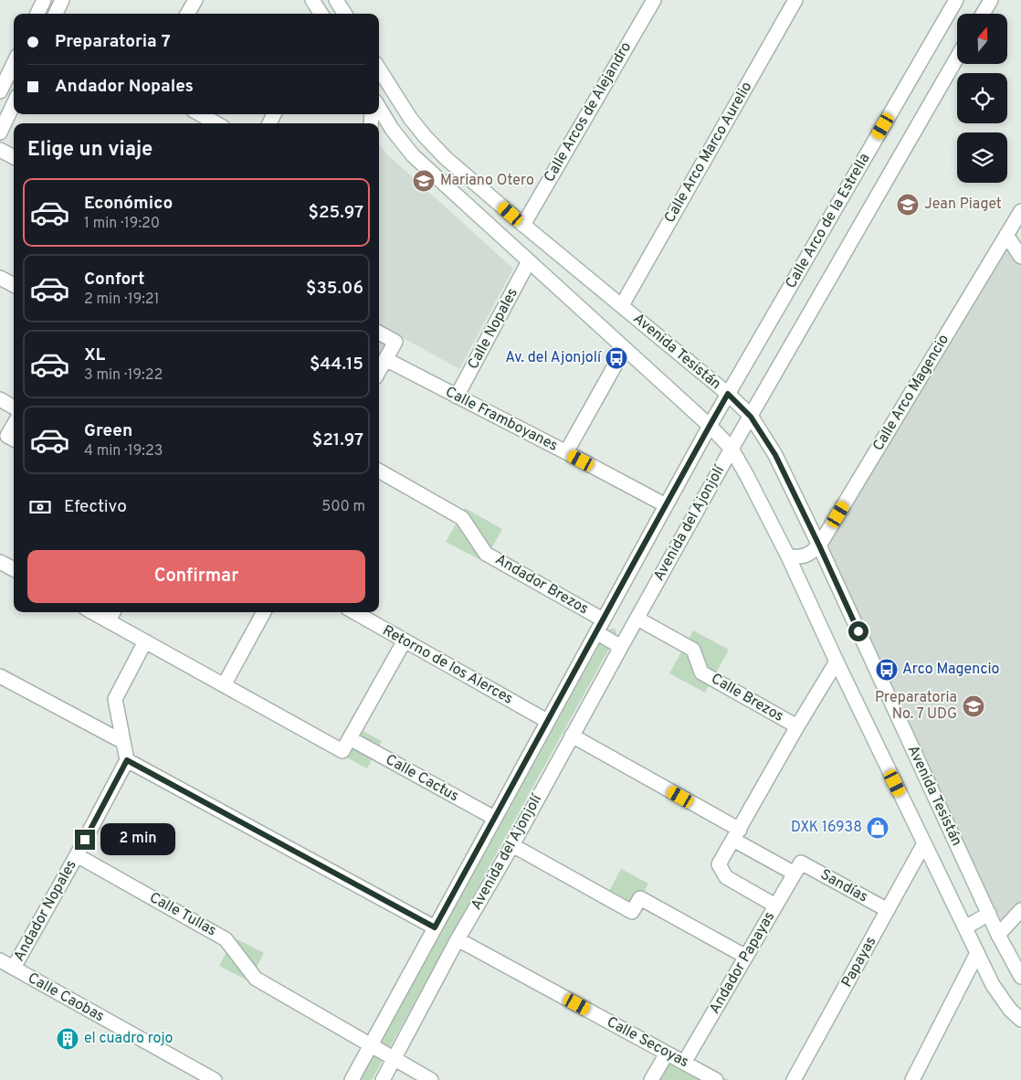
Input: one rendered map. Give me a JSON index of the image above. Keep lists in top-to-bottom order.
{
  "streets": {
    "street": [
      "Calle Arcos de Alejandro",
      "Calle Arco Marco Aurelio",
      "Calle Arco de la Estrella",
      "Calle Nopales",
      "Avenida Tesistán",
      "Calle Arco Magencio",
      "Calle Framboyanes",
      "Avenida del Ajonjolí",
      "Andador Brezos",
      "Retorno de los Alerces",
      "Calle Brezos",
      "Calle Cactus",
      "Sandías",
      "Andador Nopales",
      "Calle Tullas",
      "Papayas",
      "Andador Papayas",
      "Calle Caobas",
      "Calle Secoyas"
    ]
  },
  "crossings": [
    ["Calle Arcos de Alejandro", "Avenida Tesistán"],
    ["Calle Arco Marco Aurelio", "Avenida Tesistán"],
    ["Calle Arco de la Estrella", "Avenida Tesistán"],
    ["Calle Arco de la Estrella", "Avenida del Ajonjolí"],
    ["Calle Nopales", "Avenida Tesistán"],
    ["Calle Nopales", "Calle Framboyanes"],
    ["Avenida Tesistán", "Calle Arco Magencio"],
    ["Avenida Tesistán", "Avenida del Ajonjolí"],
    ["Avenida Tesistán", "Papayas"],
    ["Calle Framboyanes", "Avenida del Ajonjolí"],
    ["Avenida del Ajonjolí", "Andador Brezos"],
    ["Avenida del Ajonjolí", "Retorno de los Alerces"],
    ["Avenida del Ajonjolí", "Calle Brezos"],
    ["Avenida del Ajonjolí", "Calle Cactus"],
    ["Avenida del Ajonjolí", "Sandías"],
    ["Avenida del Ajonjolí", "Calle Tullas"],
    ["Avenida del Ajonjolí", "Calle Secoyas"],
    ["Sandías", "Papayas"],
    ["Sandías", "Andador Papayas"],
    ["Andador Nopales", "Calle Tullas"],
    ["Andador Nopales", "Calle Caobas"],
    ["Andador Papayas", "Calle Secoyas"]
  ],
  "places": {
    "school or university": ["Mariano Otero", "Jean Piaget", "Preparatoria No. 7 UDG"],
    "bus stop": ["Av. del Ajonjolí", "Arco Magencio"],
    "shop": ["DXK 16938"],
    "building": ["el cuadro rojo"]
  },
  "north": "top",
  "page": {
    "banner": ["Preparatoria 7", "Andador Nopales"],
    "heading": "Elige un viaje",
    "list": [
      {
        "name": "Económico",
        "note": "1 min · 19:20",
        "value": "$25.97"
      },
      {
        "name": "Confort",
        "note": "2 min · 19:21",
        "value": "$35.06"
      },
      {
        "name": "XL",
        "note": "3 min · 19:22",
        "value": "$44.15"
      },
      {
        "name": "Green",
        "note": "4 min · 19:23",
        "value": "$21.97"
      }
    ],
    "pay": ["Efectivo", "500 m"],
    "buttons": "Confirmar",
    "bubble": "2 min"
  }
}
